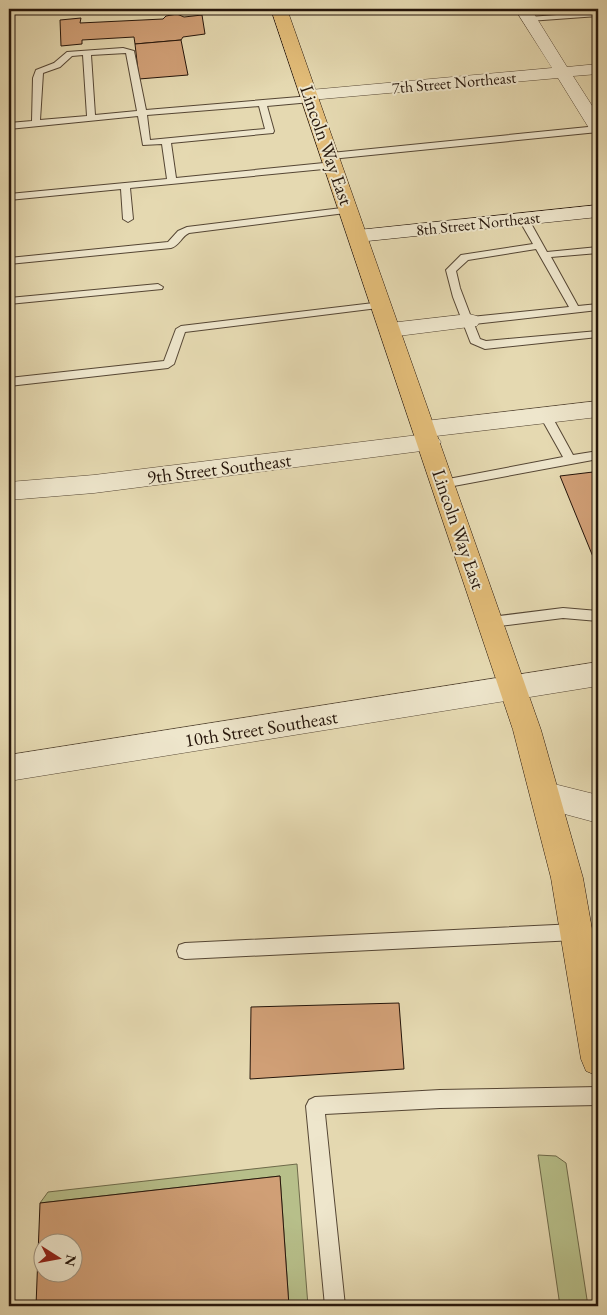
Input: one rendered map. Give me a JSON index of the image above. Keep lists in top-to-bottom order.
{
  "streets": {
    "main road": ["Lincoln Way East"],
    "street": [
      "7th Street Northeast",
      "8th Street Northeast",
      "9th Street Southeast",
      "10th Street Southeast"
    ]
  },
  "crossings": [
    ["7th Street Northeast", "Lincoln Way East"],
    ["Lincoln Way East", "8th Street Northeast"],
    ["Lincoln Way East", "9th Street Southeast"],
    ["Lincoln Way East", "10th Street Southeast"]
  ],
  "north": "right"
}
